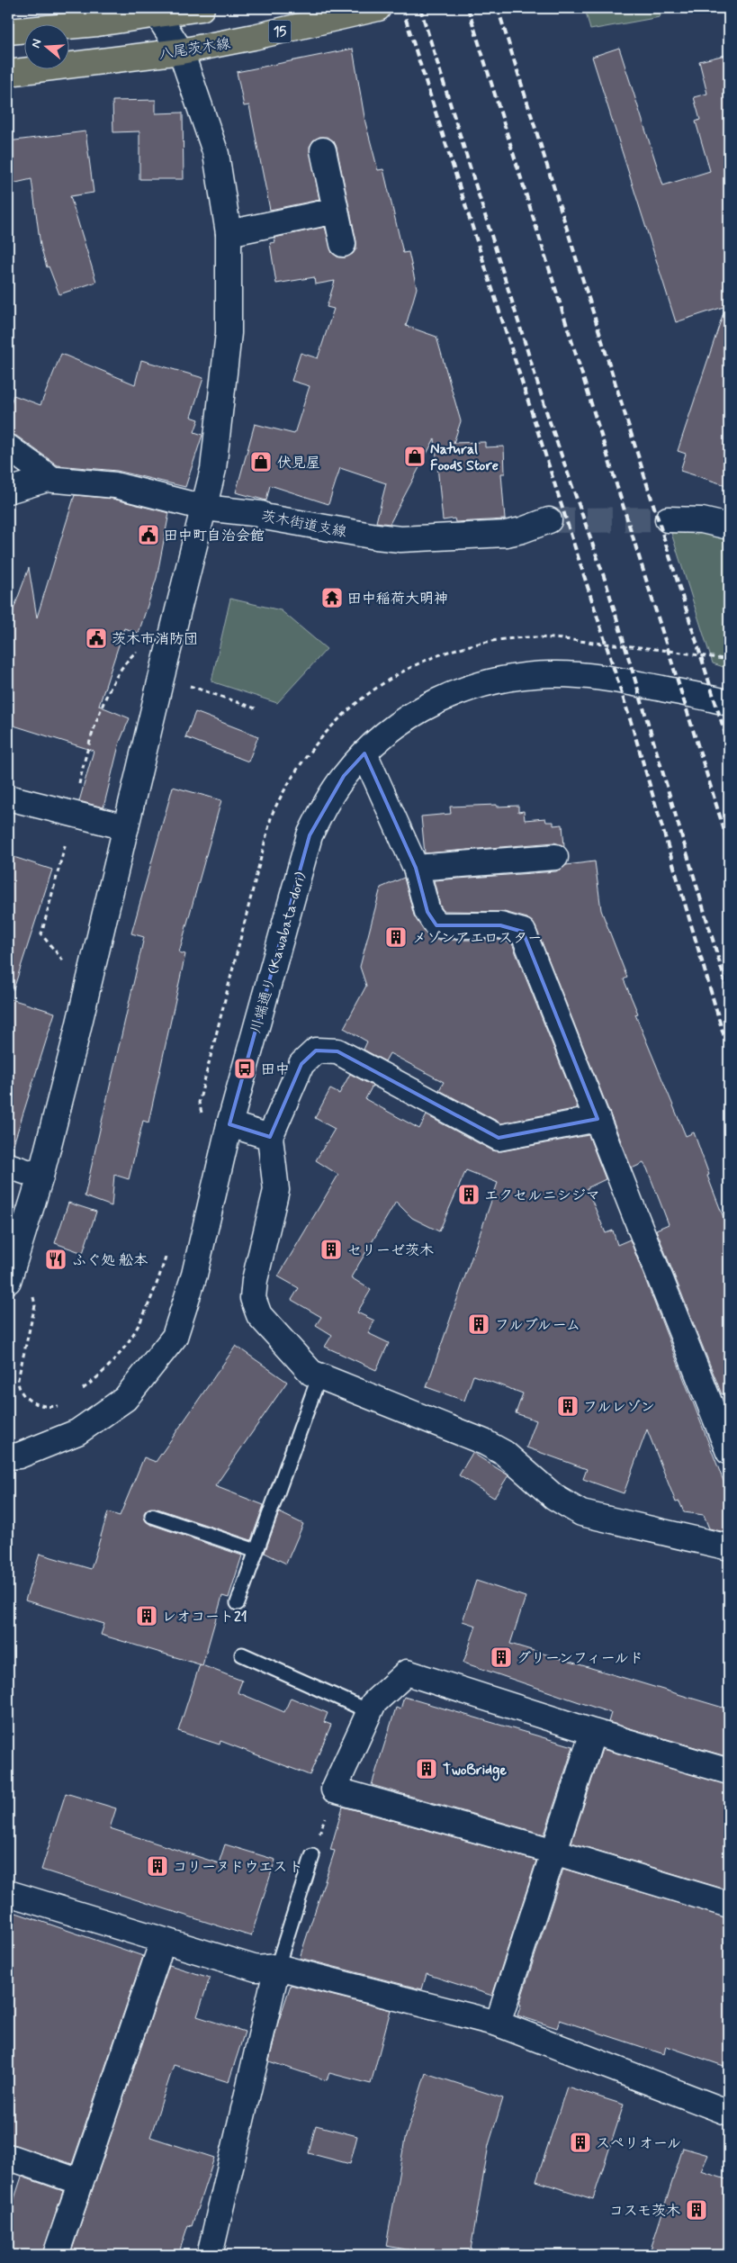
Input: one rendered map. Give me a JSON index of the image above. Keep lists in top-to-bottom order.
{
  "streets": {
    "main road": ["15", "八尾茨木線"],
    "street": ["茨木街道支線", "川端通り (Kawabata-dori)"]
  },
  "places": {
    "shop": ["Natural Foods Store", "伏見屋"],
    "public building": ["田中町自治会館", "茨木市消防団"],
    "temple": ["田中稲荷大明神"],
    "building": [
      "メゾンアエロスター",
      "エクセルニシジマ",
      "セリーゼ茨木",
      "フルブルーム",
      "フルレゾン",
      "レオコート21",
      "グリーンフィールド",
      "TwoBridge",
      "コリーヌドウエスト",
      "スペリオール",
      "コスモ茨木"
    ],
    "bus stop": ["田中"],
    "restaurant": ["ふぐ処 舩本"]
  },
  "north": "left"
}
